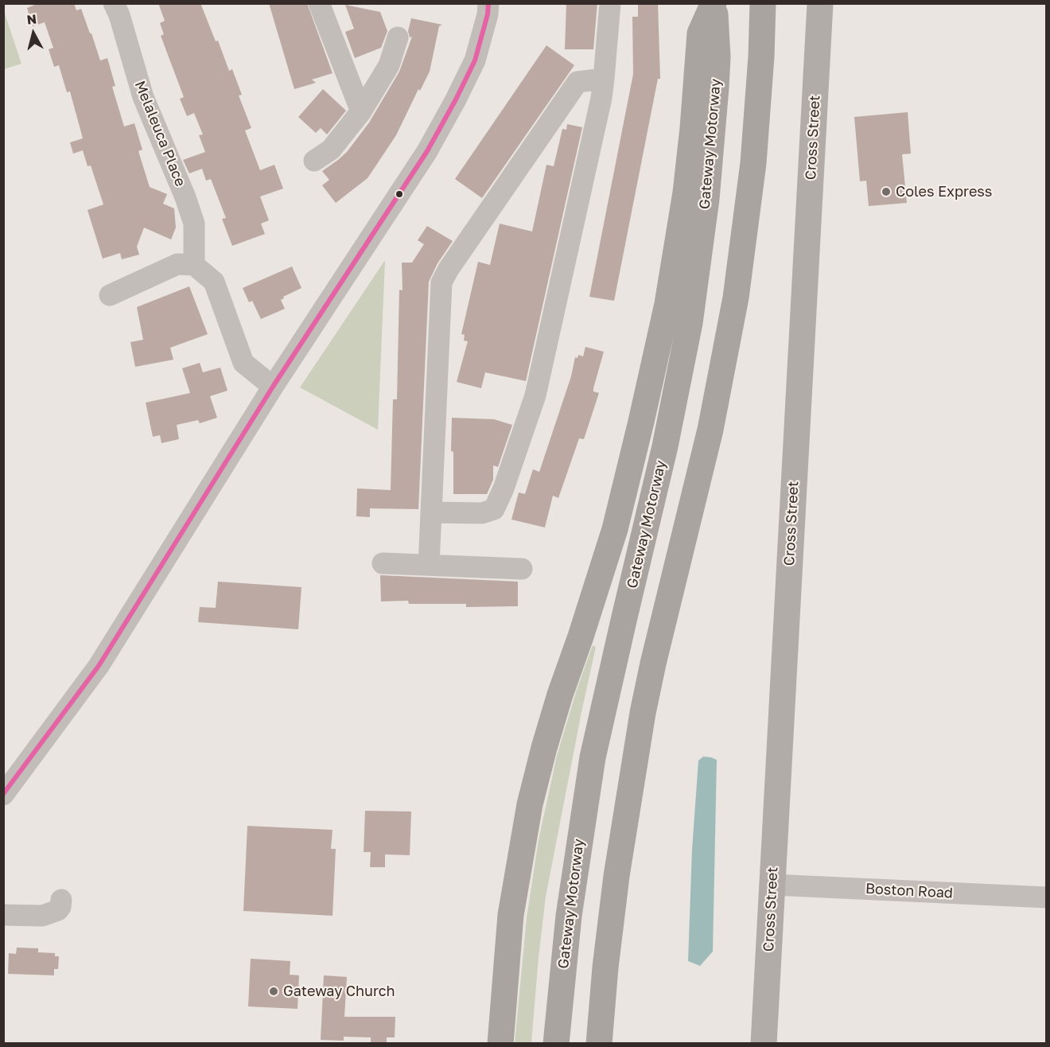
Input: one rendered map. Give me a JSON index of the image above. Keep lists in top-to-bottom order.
{
  "streets": {
    "highway": ["Gateway Motorway"],
    "main road": ["Cross Street"],
    "street": ["Melaleuca Place", "Boston Road"]
  },
  "crossings": [
    ["Cross Street", "Boston Road"]
  ],
  "places": ["Coles Express", "Gateway Church"],
  "north": "top"
}
